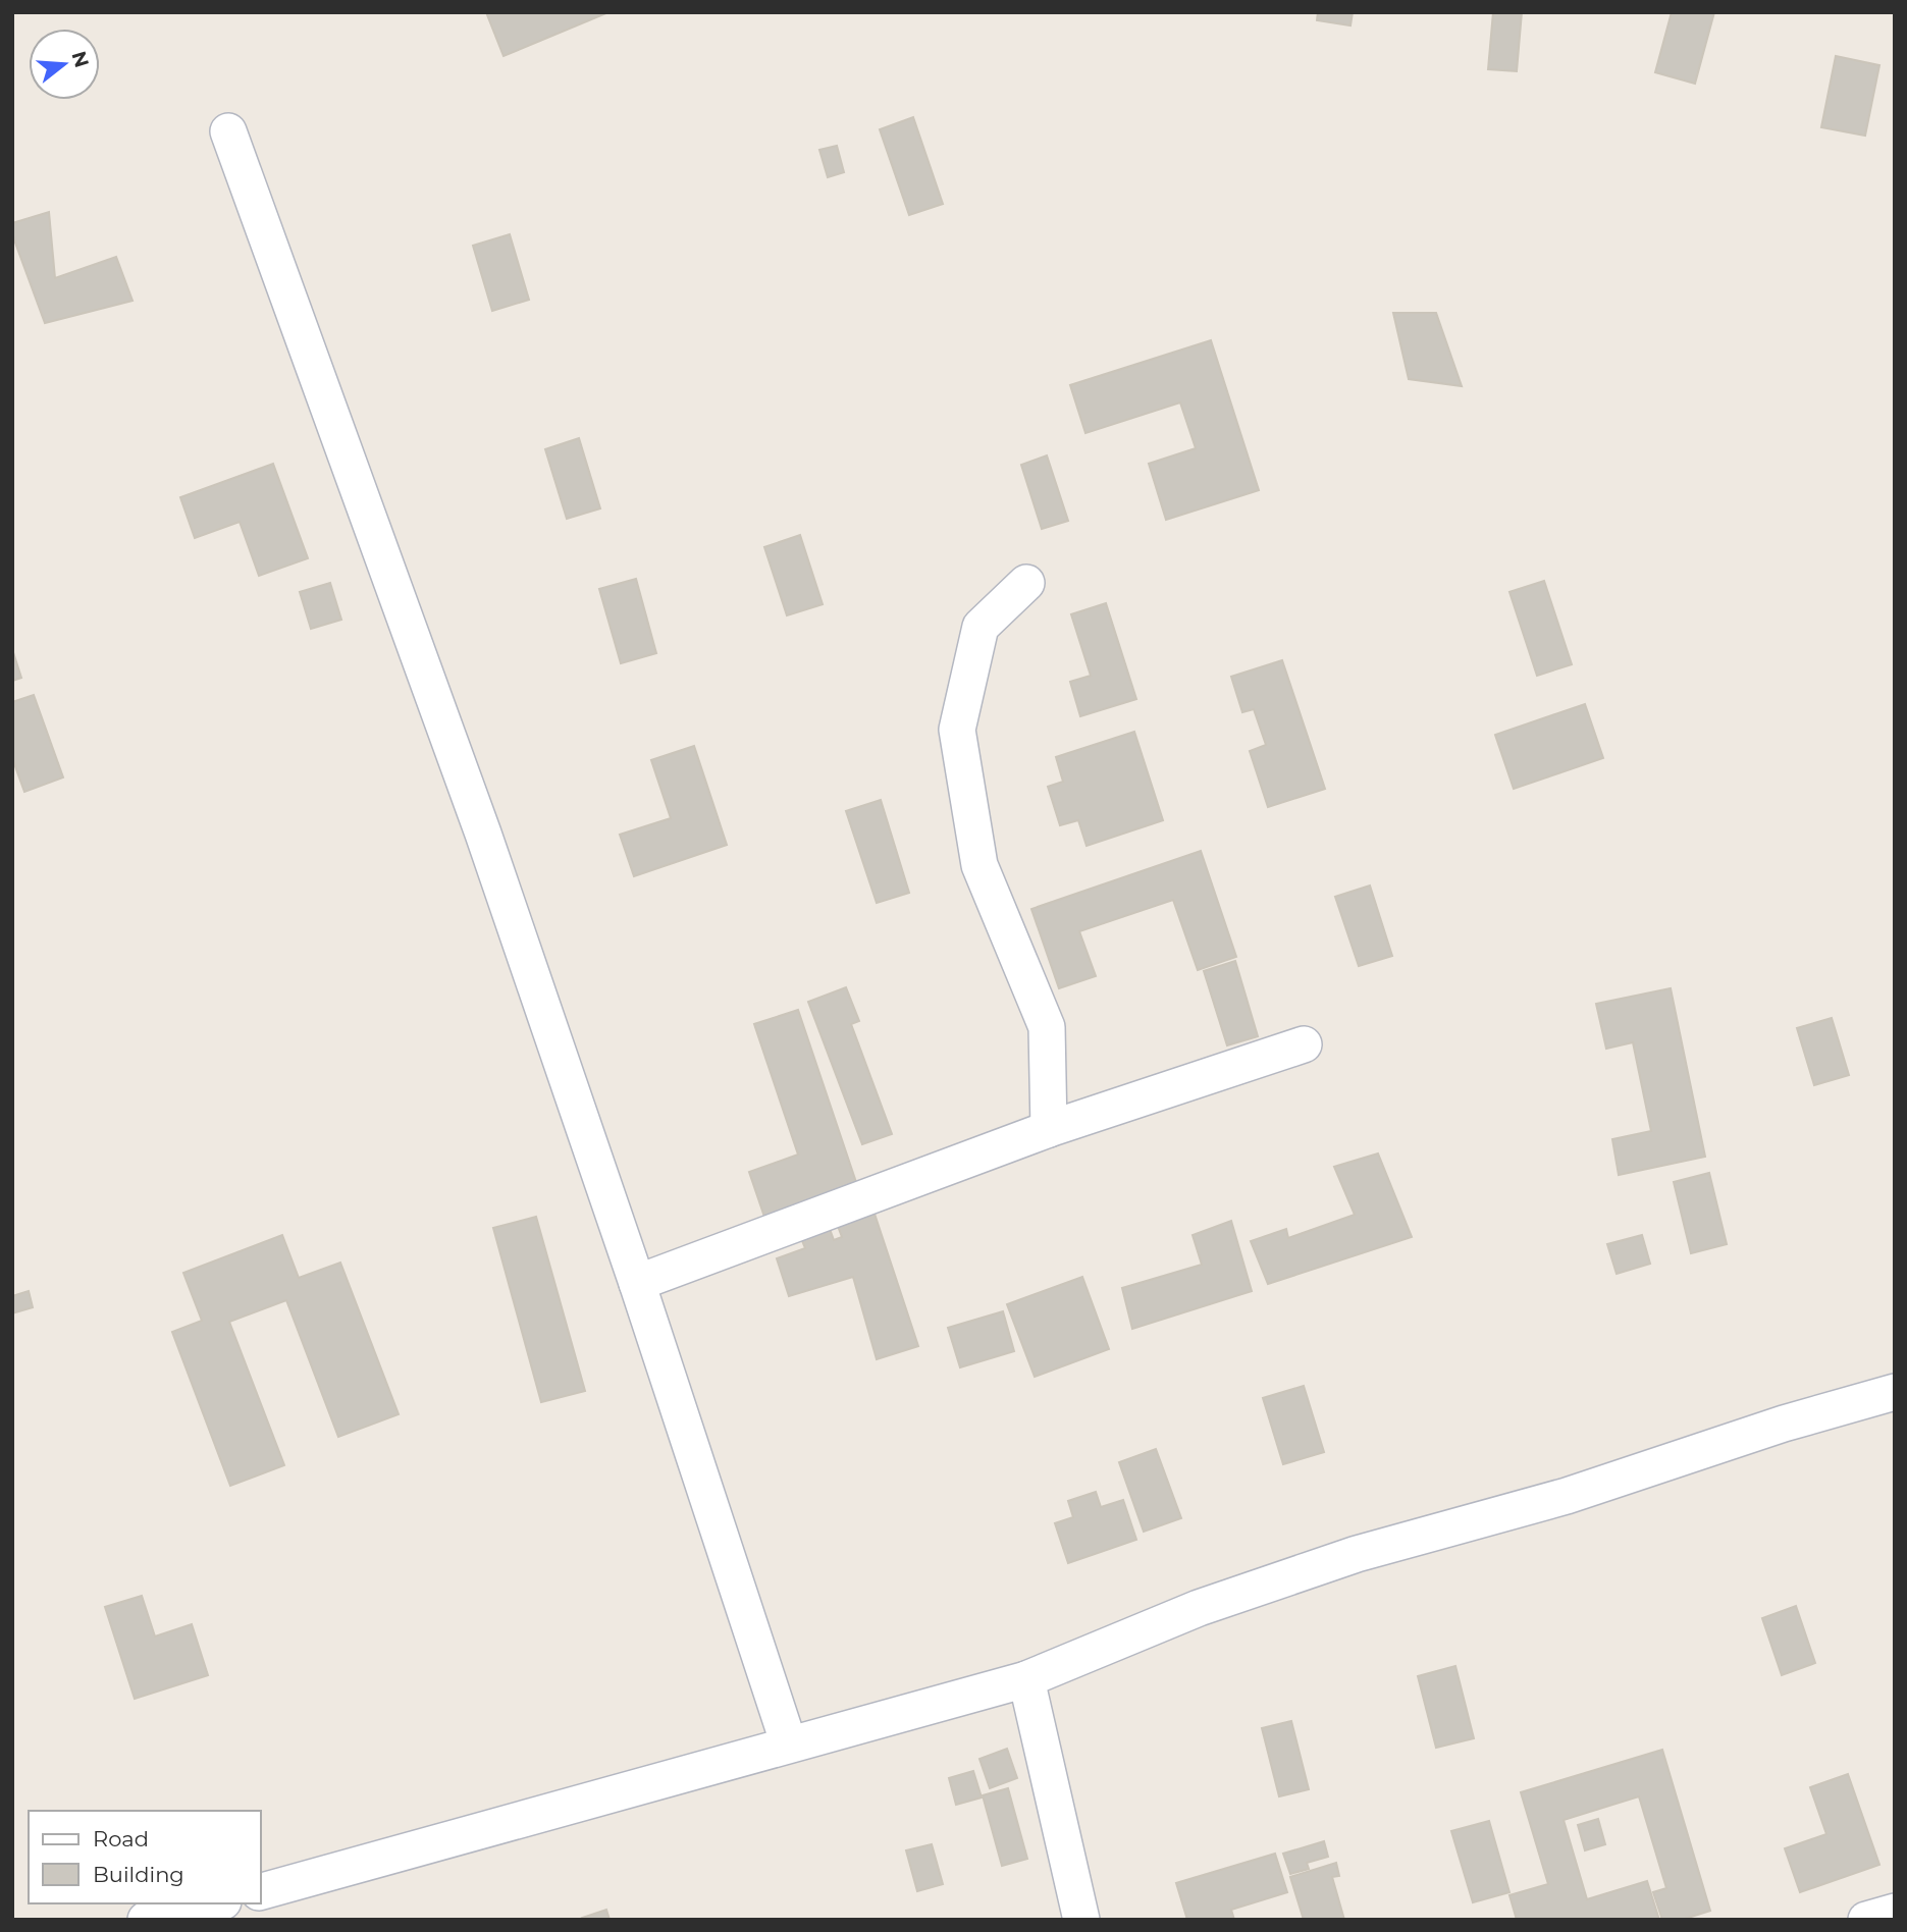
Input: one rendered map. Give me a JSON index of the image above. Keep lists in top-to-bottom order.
{
  "legend": ["Road", "Building"],
  "north": "right"
}
